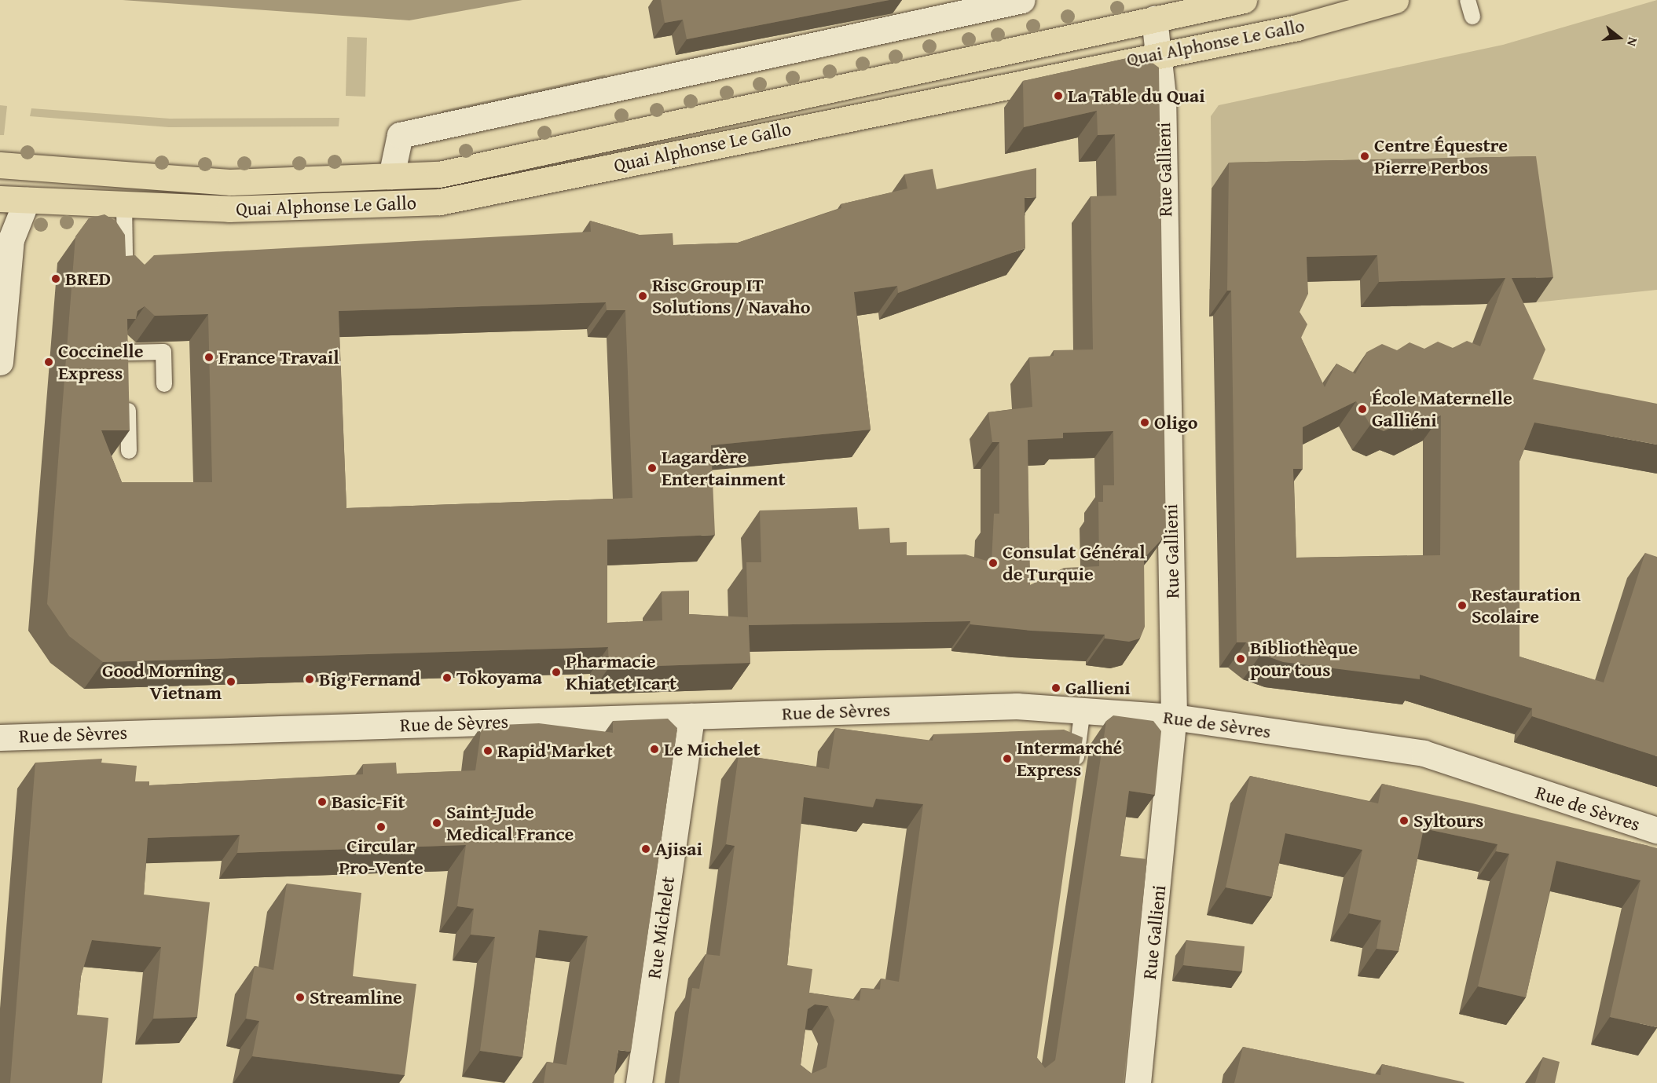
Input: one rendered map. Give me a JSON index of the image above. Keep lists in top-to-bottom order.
{
  "streets": {
    "main road": ["Quai Alphonse Le Gallo"],
    "street": ["Rue Gallieni", "Rue de Sèvres", "Rue Michelet"]
  },
  "crossings": [
    ["Quai Alphonse Le Gallo", "Rue Gallieni"],
    ["Rue Gallieni", "Rue de Sèvres"],
    ["Rue de Sèvres", "Rue Michelet"]
  ],
  "places": [
    "La Table du Quai",
    "Centre Équestre Pierre Perbos",
    "BRED",
    "Risc Group IT Solutions / Navaho",
    "France Travail",
    "Coccinelle Express",
    "École Maternelle Galliéni",
    "Oligo",
    "Lagardère Entertainment",
    "Consulat Général de Turquie",
    "Restauration Scolaire",
    "Bibliothèque pour tous",
    "Pharmacie Khiat et Icart",
    "Tokoyama",
    "Big Fernand",
    "Good Morning Vietnam",
    "Gallieni",
    "Le Michelet",
    "Rapid'Market",
    "Intermarché Express",
    "Basic-Fit",
    "Syltours",
    "Saint-Jude Medical France",
    "Circular Pro-Vente",
    "Ajisai",
    "Streamline"
  ],
  "north": "right"
}
